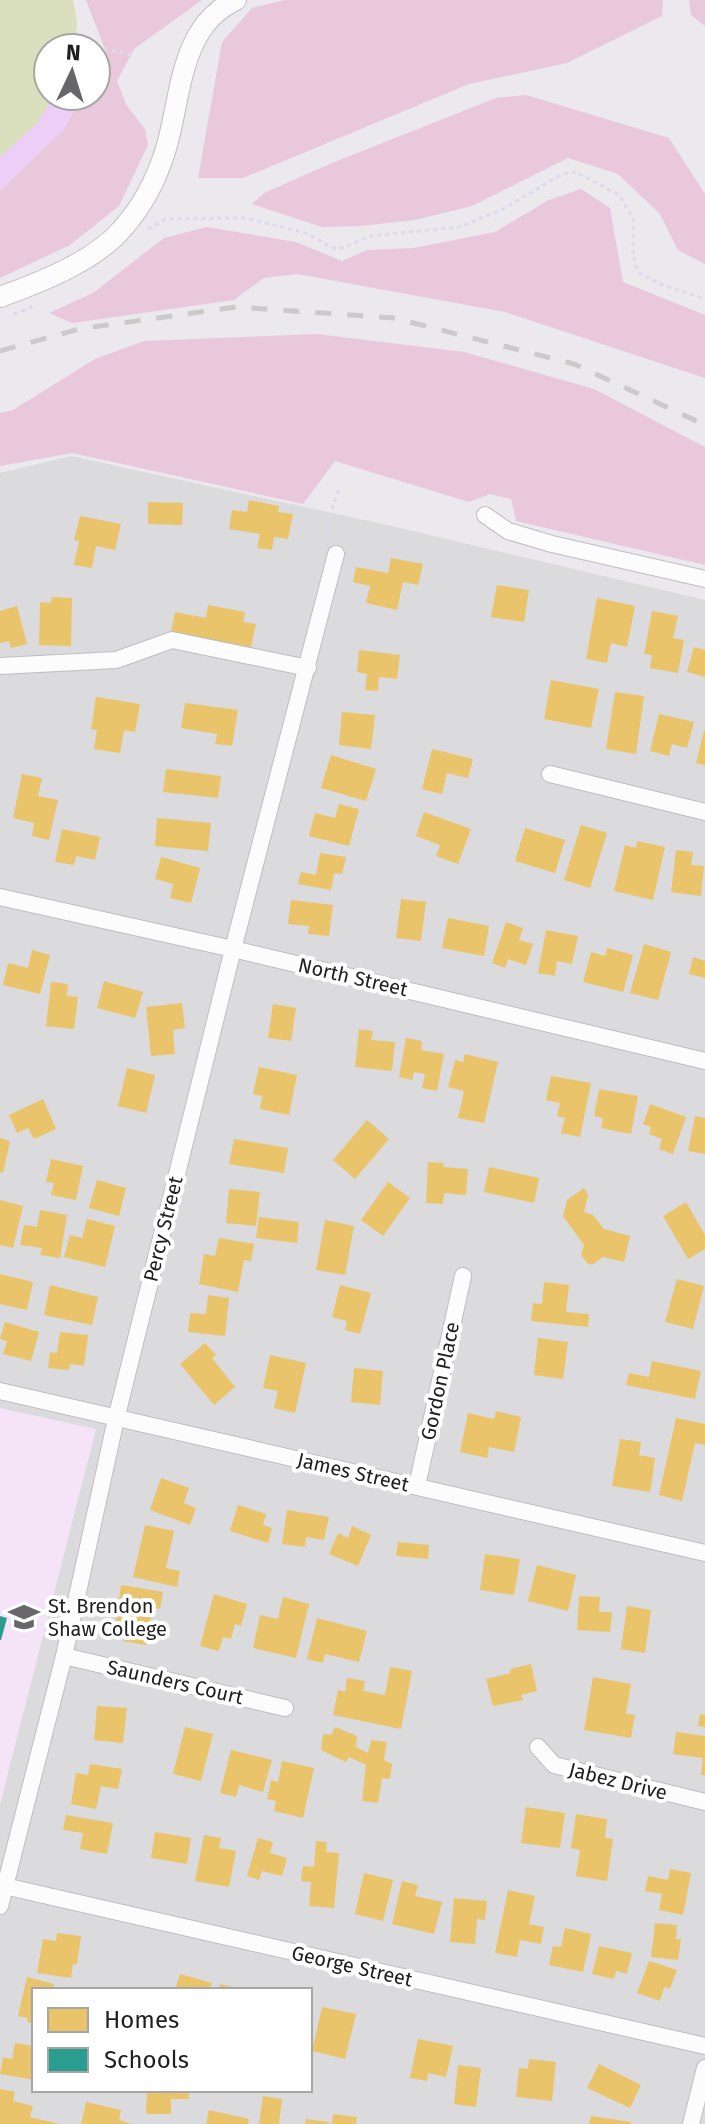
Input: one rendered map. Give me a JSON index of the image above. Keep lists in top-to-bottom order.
{
  "streets": {
    "street": [
      "North Street",
      "Percy Street",
      "Gordon Place",
      "James Street",
      "Saunders Court",
      "Jabez Drive",
      "George Street"
    ]
  },
  "crossings": [
    ["North Street", "Percy Street"],
    ["Percy Street", "James Street"],
    ["Percy Street", "Saunders Court"],
    ["Percy Street", "George Street"],
    ["Gordon Place", "James Street"]
  ],
  "places": {
    "school or university": ["St. Brendon Shaw College"]
  },
  "legend": ["Homes", "Schools"],
  "north": "top"
}
